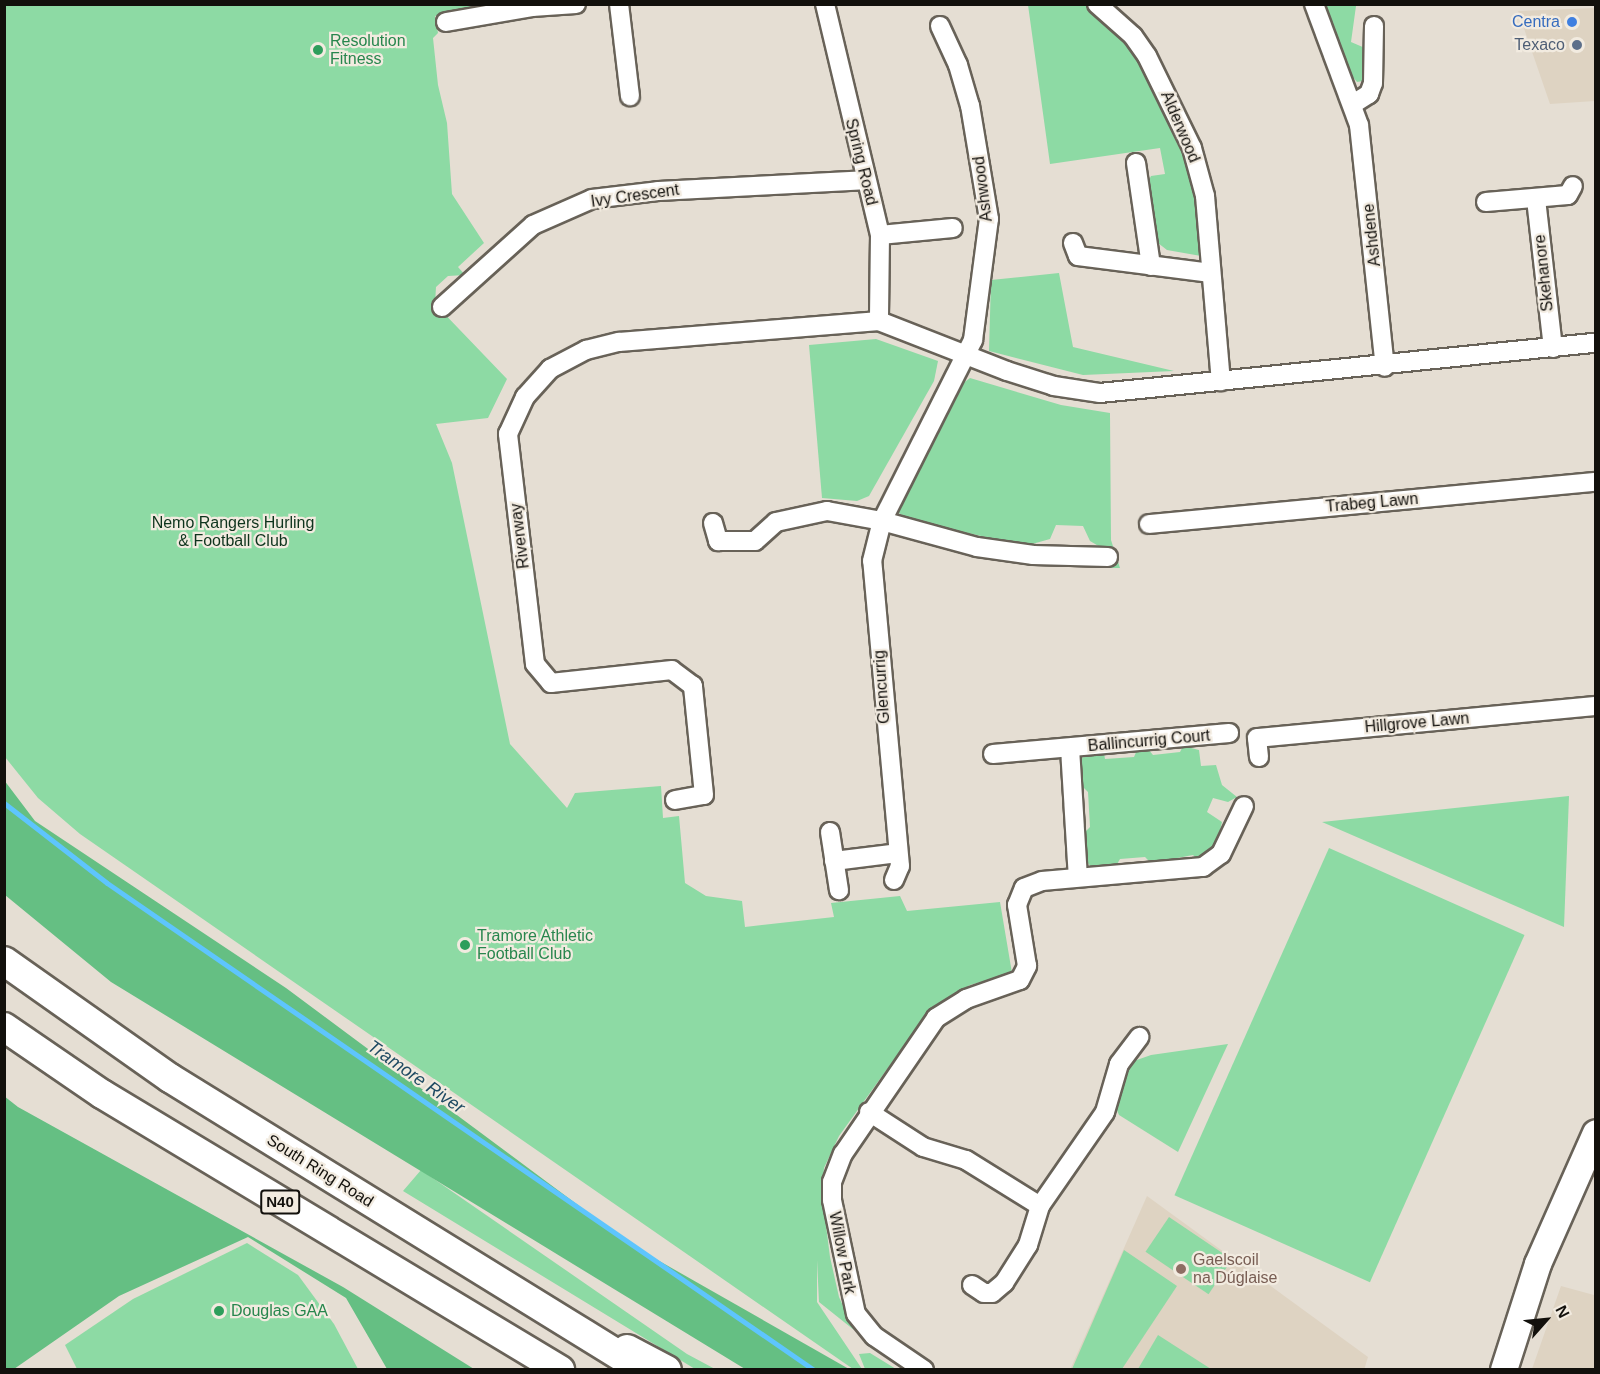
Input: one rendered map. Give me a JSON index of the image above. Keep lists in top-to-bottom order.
{
  "streets": {
    "highway": ["South Ring Road", "N40"],
    "street": [
      "Alderwood",
      "Spring Road",
      "Ashwood",
      "Ivy Crescent",
      "Ashdene",
      "Skehanore",
      "Trabeg Lawn",
      "Riverway",
      "Glencurrig",
      "Hillgrove Lawn",
      "Ballincurrig Court",
      "Willow Park"
    ]
  },
  "crossings": [
    ["Spring Road", "Ivy Crescent"],
    ["Spring Road", "Riverway"],
    ["Ashwood", "Glencurrig"],
    ["Ballincurrig Court", "Willow Park"]
  ],
  "water": ["Tramore River"],
  "parks": ["Nemo Rangers Hurling & Football Club"],
  "places": [
    "Centra",
    "Texaco",
    "Resolution Fitness",
    "Tramore Athletic Football Club",
    "Gaelscoil na Dúglaise",
    "Douglas GAA"
  ],
  "north": "top right"
}
